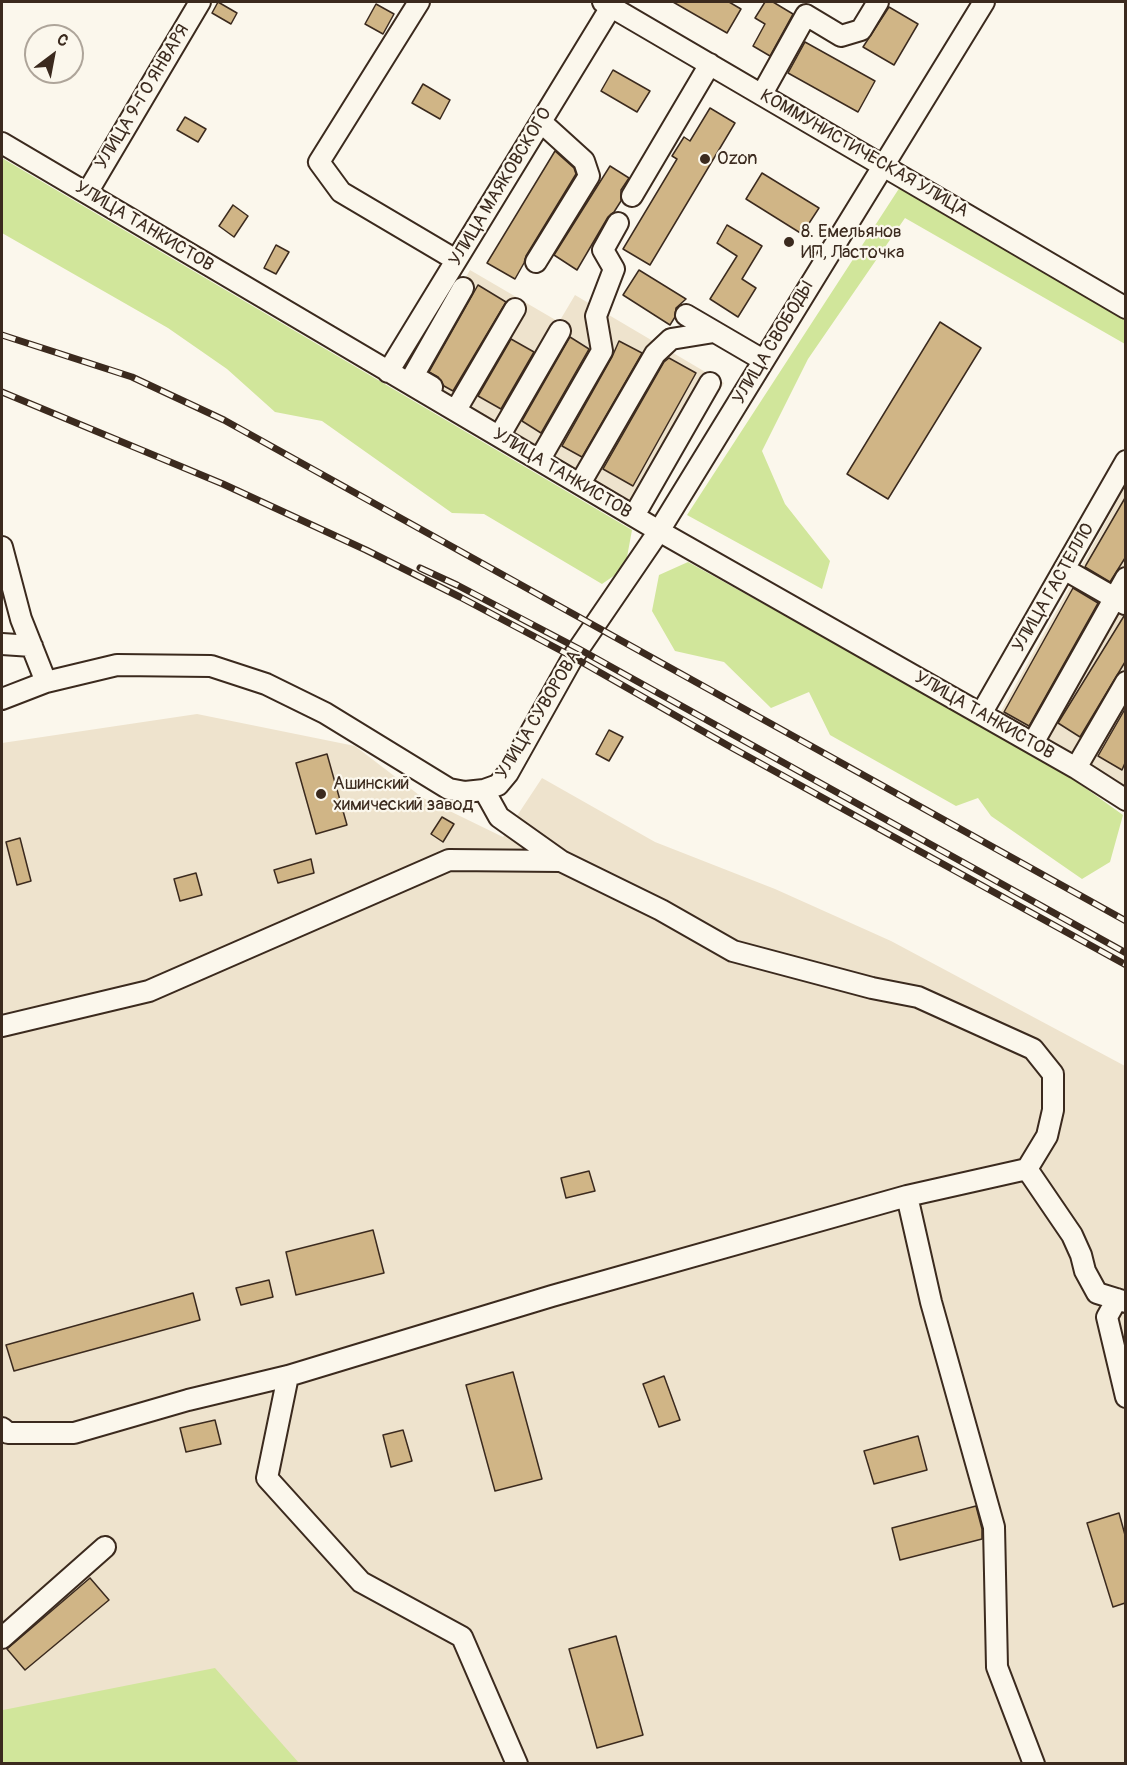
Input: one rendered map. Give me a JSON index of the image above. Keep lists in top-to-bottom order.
{
  "streets": {
    "street": [
      "УЛИЦА 9-ГО ЯНВАРЯ",
      "КОММУНИСТИЧЕСКАЯ УЛИЦА",
      "УЛИЦА МАЯКОВСКОГО",
      "УЛИЦА ТАНКИСТОВ",
      "УЛИЦА СВОБОДЫ",
      "УЛИЦА ГАСТЕЛЛО",
      "УЛИЦА СУВОРОВА"
    ]
  },
  "crossings": [
    ["УЛИЦА 9-ГО ЯНВАРЯ", "УЛИЦА ТАНКИСТОВ"],
    ["КОММУНИСТИЧЕСКАЯ УЛИЦА", "УЛИЦА МАЯКОВСКОГО"],
    ["КОММУНИСТИЧЕСКАЯ УЛИЦА", "УЛИЦА СВОБОДЫ"],
    ["УЛИЦА МАЯКОВСКОГО", "УЛИЦА ТАНКИСТОВ"],
    ["УЛИЦА ТАНКИСТОВ", "УЛИЦА СВОБОДЫ"],
    ["УЛИЦА ТАНКИСТОВ", "УЛИЦА ГАСТЕЛЛО"],
    ["УЛИЦА ТАНКИСТОВ", "УЛИЦА СУВОРОВА"],
    ["УЛИЦА СВОБОДЫ", "УЛИЦА СУВОРОВА"]
  ],
  "places": ["Ozon", "8. Емельянов ИП, Ласточка", "Ашинский химический завод"],
  "north": "top right"
}
